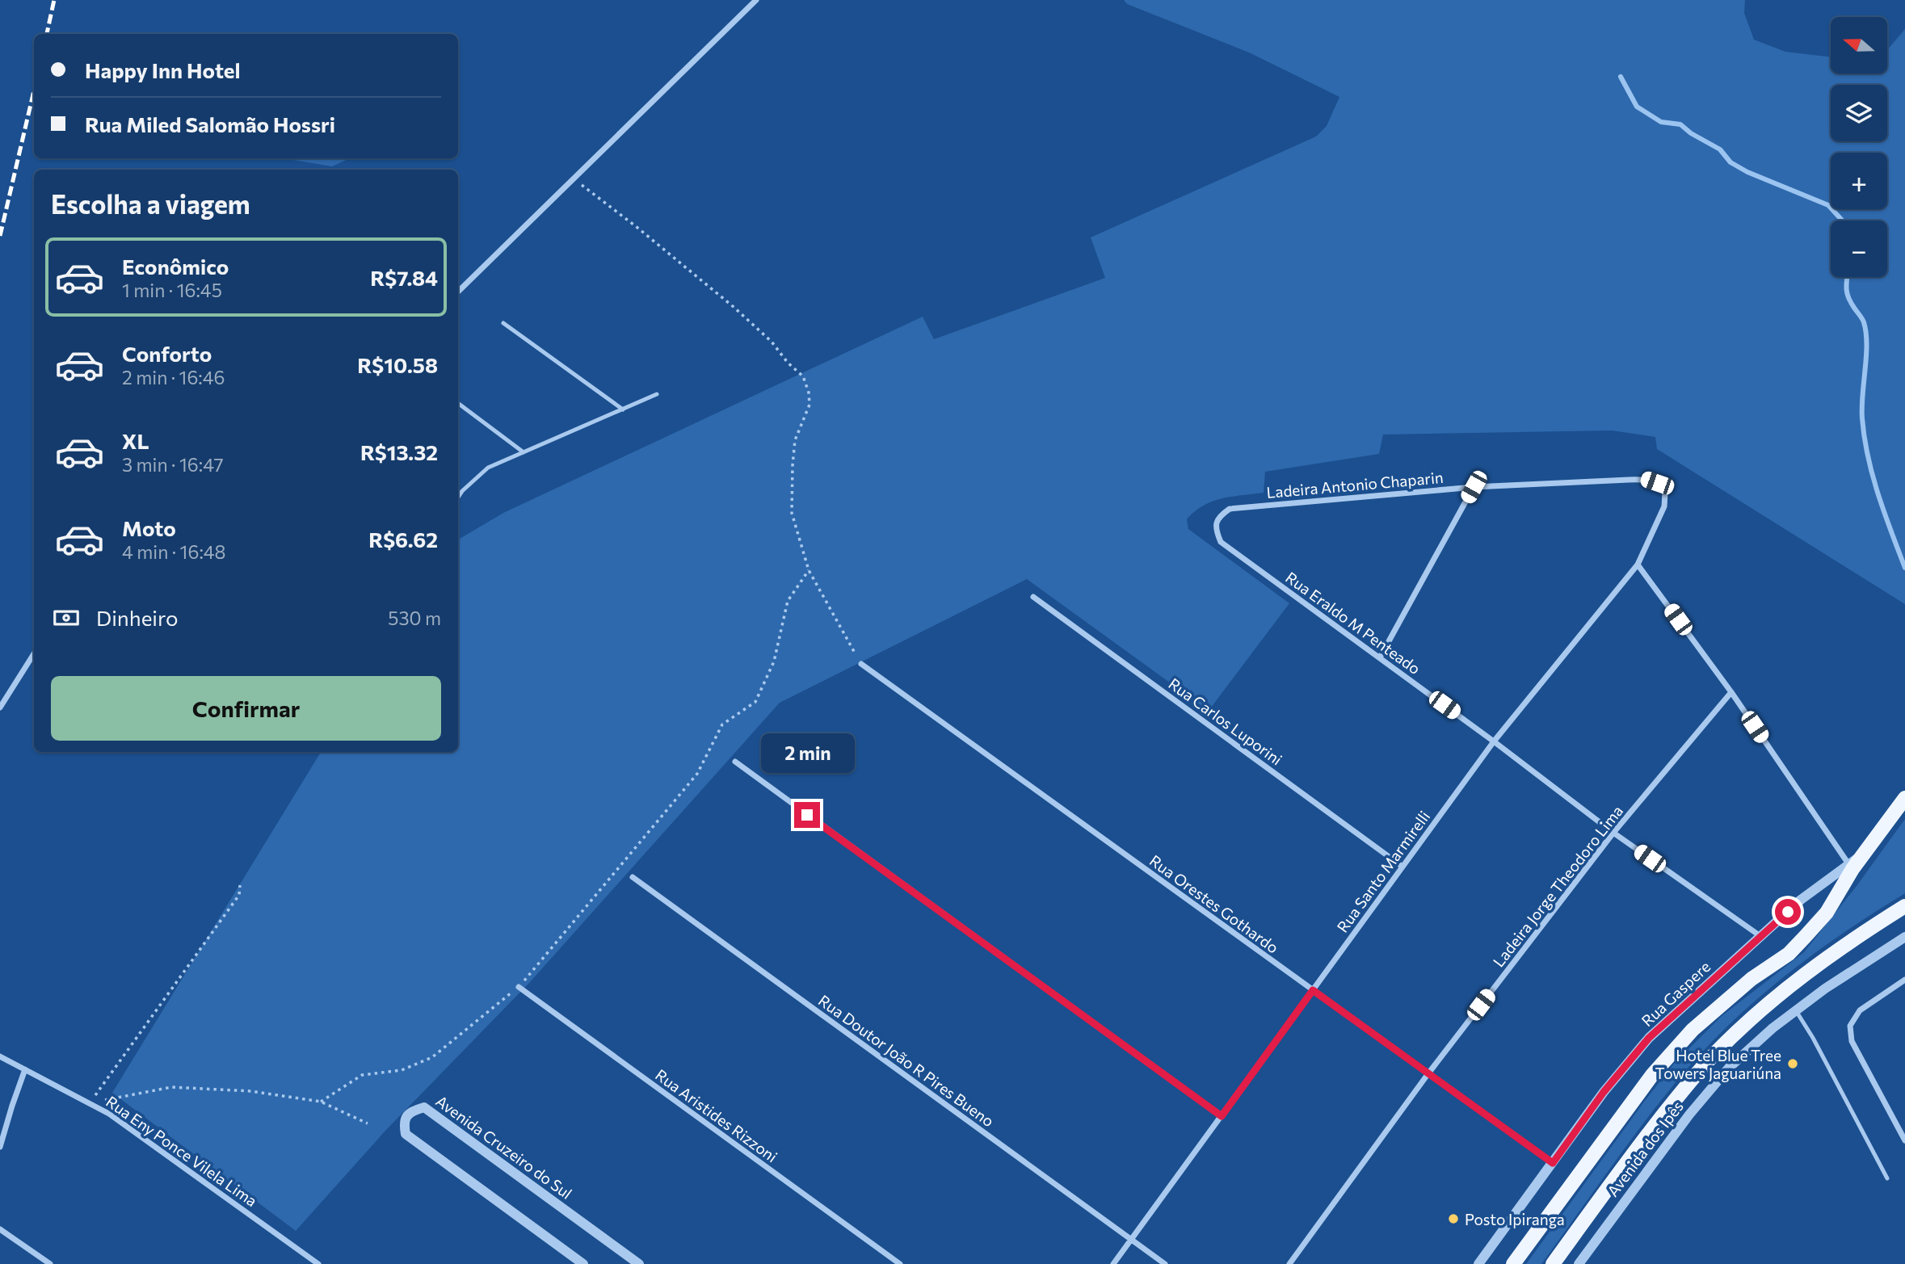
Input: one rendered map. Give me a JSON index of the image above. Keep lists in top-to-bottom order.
{
  "streets": {
    "street": [
      "Ladeira Antonio Chaparin",
      "Rua Eraldo M Penteado",
      "Rua Carlos Luporini",
      "Rua Santo Marmirelli",
      "Ladeira Jorge Theodoro Lima",
      "Rua Orestes Gothardo",
      "Rua Gaspere",
      "Rua Doutor João R Pires Bueno",
      "Rua Aristides Rizzoni",
      "Avenida Cruzeiro do Sul",
      "Avenida dos Ipês",
      "Rua Eny Ponce Vilela Lima"
    ]
  },
  "crossings": [
    ["Ladeira Antonio Chaparin", "Rua Eraldo M Penteado"],
    ["Ladeira Antonio Chaparin", "Rua Santo Marmirelli"],
    ["Rua Eraldo M Penteado", "Rua Santo Marmirelli"],
    ["Rua Eraldo M Penteado", "Ladeira Jorge Theodoro Lima"],
    ["Rua Eraldo M Penteado", "Rua Gaspere"],
    ["Rua Carlos Luporini", "Rua Santo Marmirelli"],
    ["Rua Santo Marmirelli", "Rua Orestes Gothardo"],
    ["Rua Santo Marmirelli", "Rua Doutor João R Pires Bueno"],
    ["Ladeira Jorge Theodoro Lima", "Rua Orestes Gothardo"],
    ["Rua Orestes Gothardo", "Rua Gaspere"]
  ],
  "places": ["Hotel Blue Tree Towers Jaguariúna", "Posto Ipiranga"],
  "north": "left",
  "page": {
    "map_buttons": ["+", "−"],
    "banner": ["Happy Inn Hotel", "Rua Miled Salomão Hossri"],
    "heading": "Escolha a viagem",
    "list": [
      {
        "name": "Econômico",
        "note": "1 min · 16:45",
        "value": "R$7.84"
      },
      {
        "name": "Conforto",
        "note": "2 min · 16:46",
        "value": "R$10.58"
      },
      {
        "name": "XL",
        "note": "3 min · 16:47",
        "value": "R$13.32"
      },
      {
        "name": "Moto",
        "note": "4 min · 16:48",
        "value": "R$6.62"
      }
    ],
    "pay": ["Dinheiro", "530 m"],
    "buttons": "Confirmar",
    "bubble": "2 min"
  }
}
